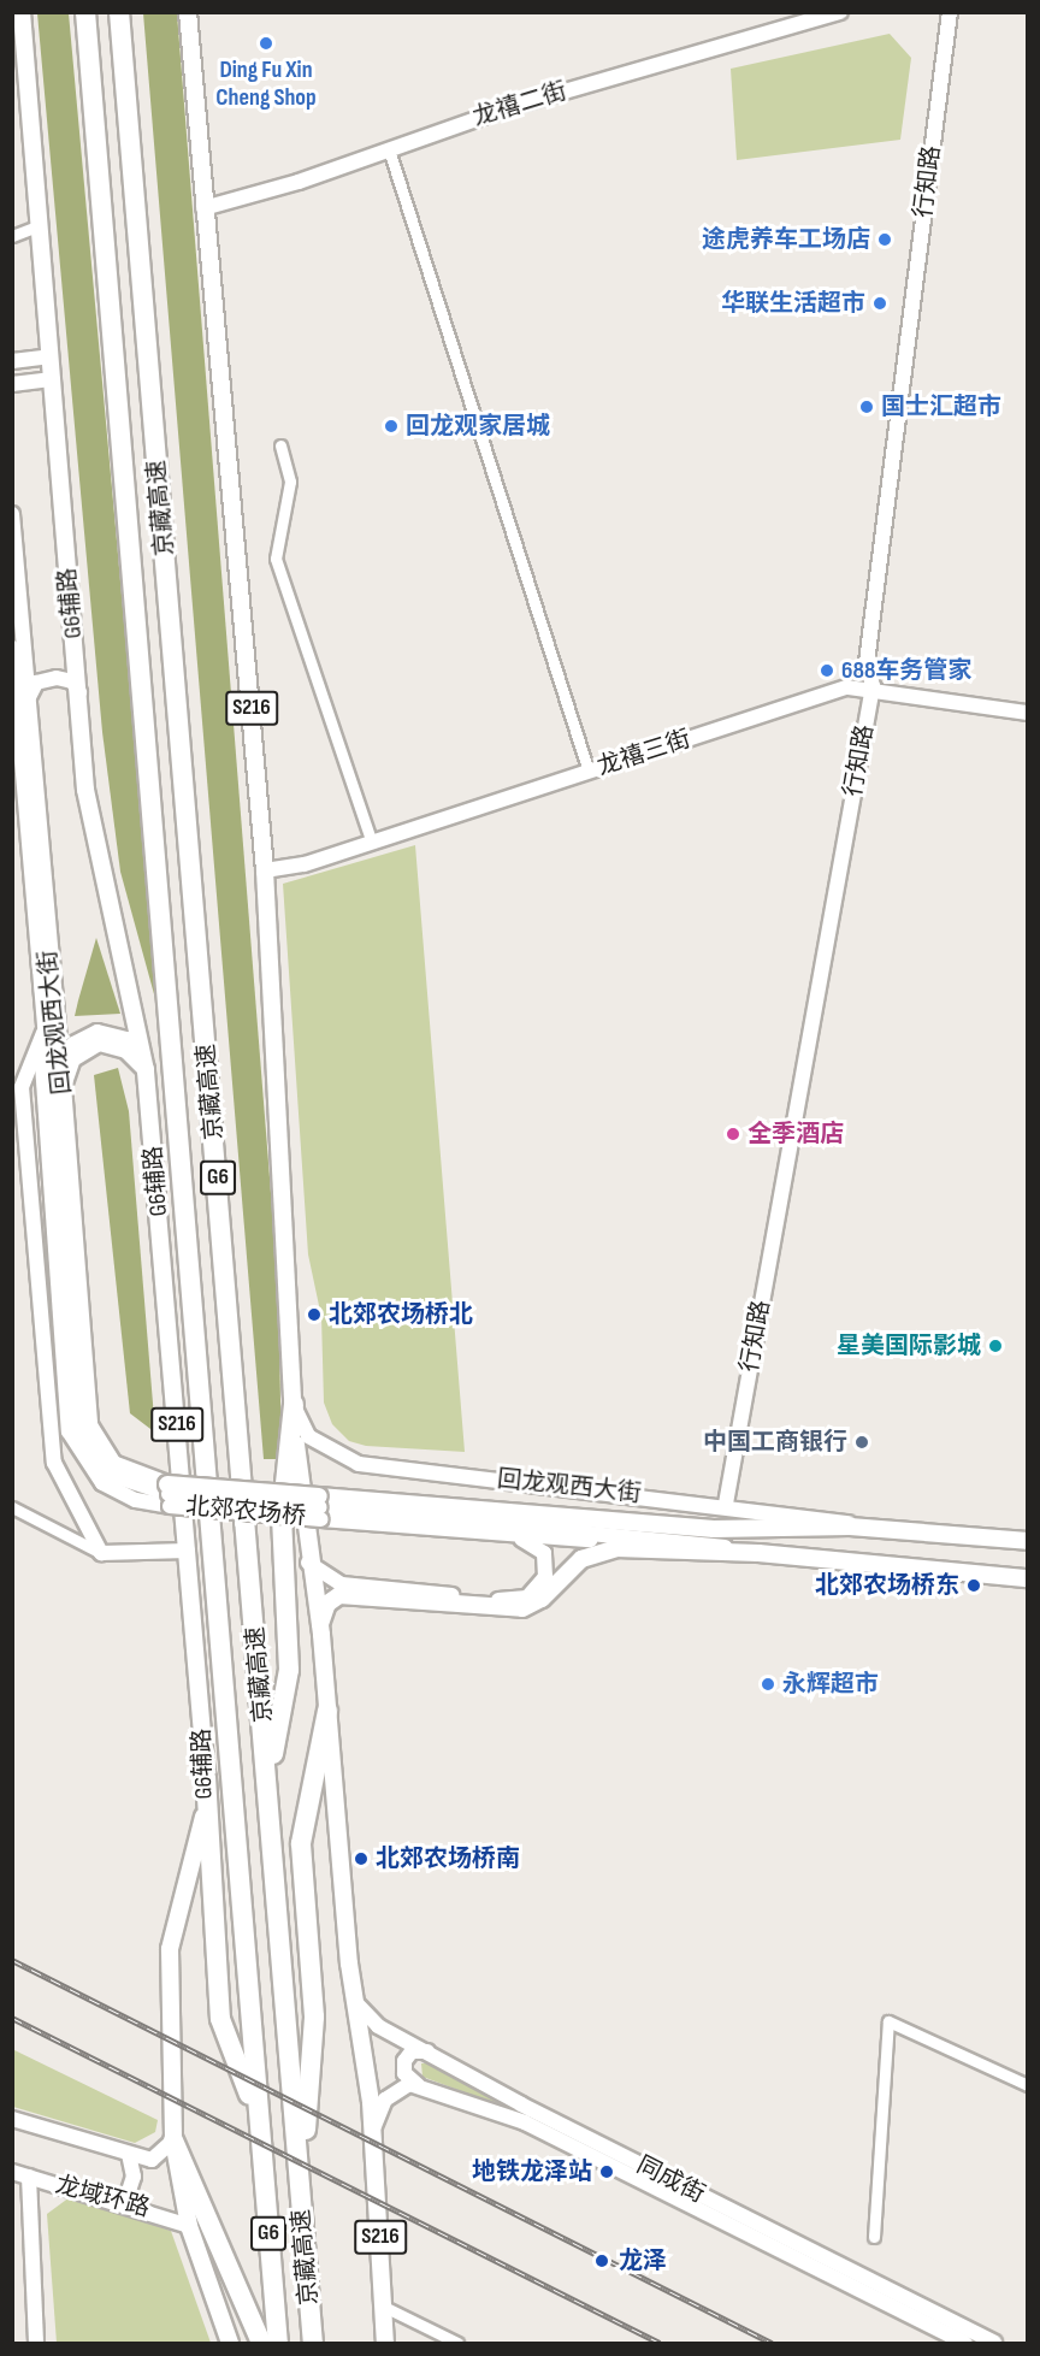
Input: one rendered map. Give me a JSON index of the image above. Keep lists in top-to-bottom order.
{
  "streets": {
    "highway": ["京藏高速", "G6"],
    "main road": [
      "龙禧二街",
      "行知路",
      "G6辅路",
      "S216",
      "龙禧三街",
      "回龙观西大街",
      "北郊农场桥",
      "同成街",
      "龙域环路"
    ]
  },
  "crossings": [
    ["龙禧二街", "S216"],
    ["行知路", "龙禧三街"],
    ["行知路", "回龙观西大街"],
    ["G6辅路", "龙域环路"],
    ["S216", "龙禧三街"],
    ["S216", "回龙观西大街"],
    ["S216", "同成街"],
    ["回龙观西大街", "北郊农场桥"]
  ],
  "places": [
    "Ding Fu Xin Cheng Shop",
    "途虎养车工场店",
    "华联生活超市",
    "国士汇超市",
    "回龙观家居城",
    "688车务管家",
    "全季酒店",
    "北郊农场桥北",
    "星美国际影城",
    "中国工商银行",
    "北郊农场桥东",
    "永辉超市",
    "北郊农场桥南",
    "地铁龙泽站",
    "龙泽"
  ]
}
